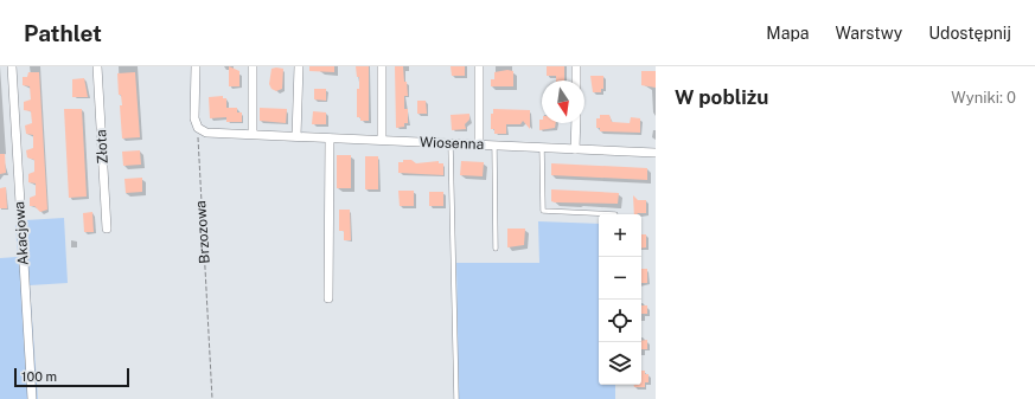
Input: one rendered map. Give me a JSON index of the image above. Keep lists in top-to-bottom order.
{
  "streets": {
    "street": ["Wiosenna", "Złota", "Akacjowa"],
    "path": ["Brzozowa"]
  },
  "crossings": [
    ["Wiosenna", "Brzozowa"]
  ],
  "scale_bar": "100 m",
  "north": "bottom",
  "page": {
    "header": "Pathlet",
    "nav": ["Mapa", "Warstwy", "Udostępnij"],
    "heading": ["W pobliżu", "Wyniki: 0"],
    "map_buttons": ["+", "−"],
    "scale": "100 m"
  }
}
